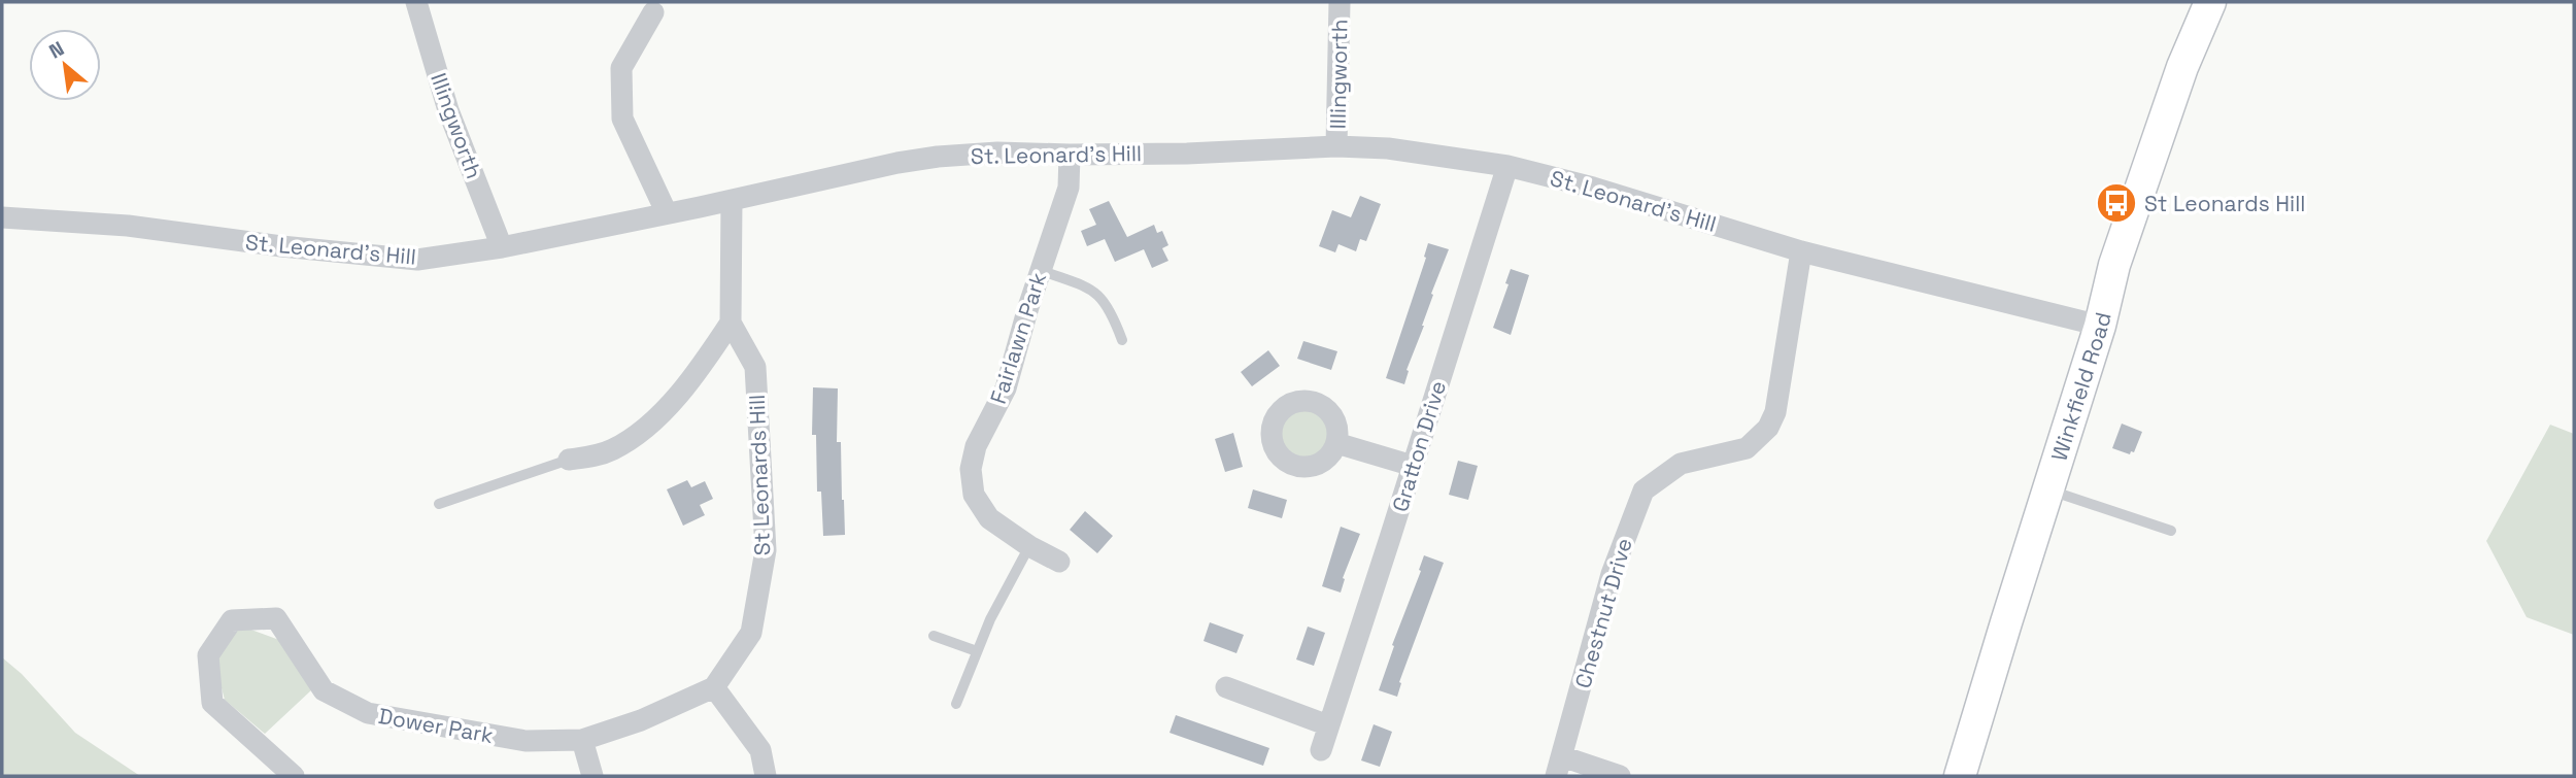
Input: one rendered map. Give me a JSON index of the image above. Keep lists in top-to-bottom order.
{
  "streets": {
    "main road": ["Winkfield Road"],
    "street": [
      "Illingworth",
      "St. Leonard's Hill",
      "Fairlawn Park",
      "Gratton Drive",
      "St Leonards Hill",
      "Chestnut Drive",
      "Dower Park"
    ]
  },
  "crossings": [
    ["Illingworth", "St. Leonard's Hill"],
    ["St. Leonard's Hill", "Fairlawn Park"],
    ["St. Leonard's Hill", "Winkfield Road"],
    ["St. Leonard's Hill", "Gratton Drive"],
    ["St. Leonard's Hill", "St Leonards Hill"],
    ["St. Leonard's Hill", "Chestnut Drive"]
  ],
  "places": {
    "bus stop": ["St Leonards Hill"]
  },
  "north": "top left"
}
